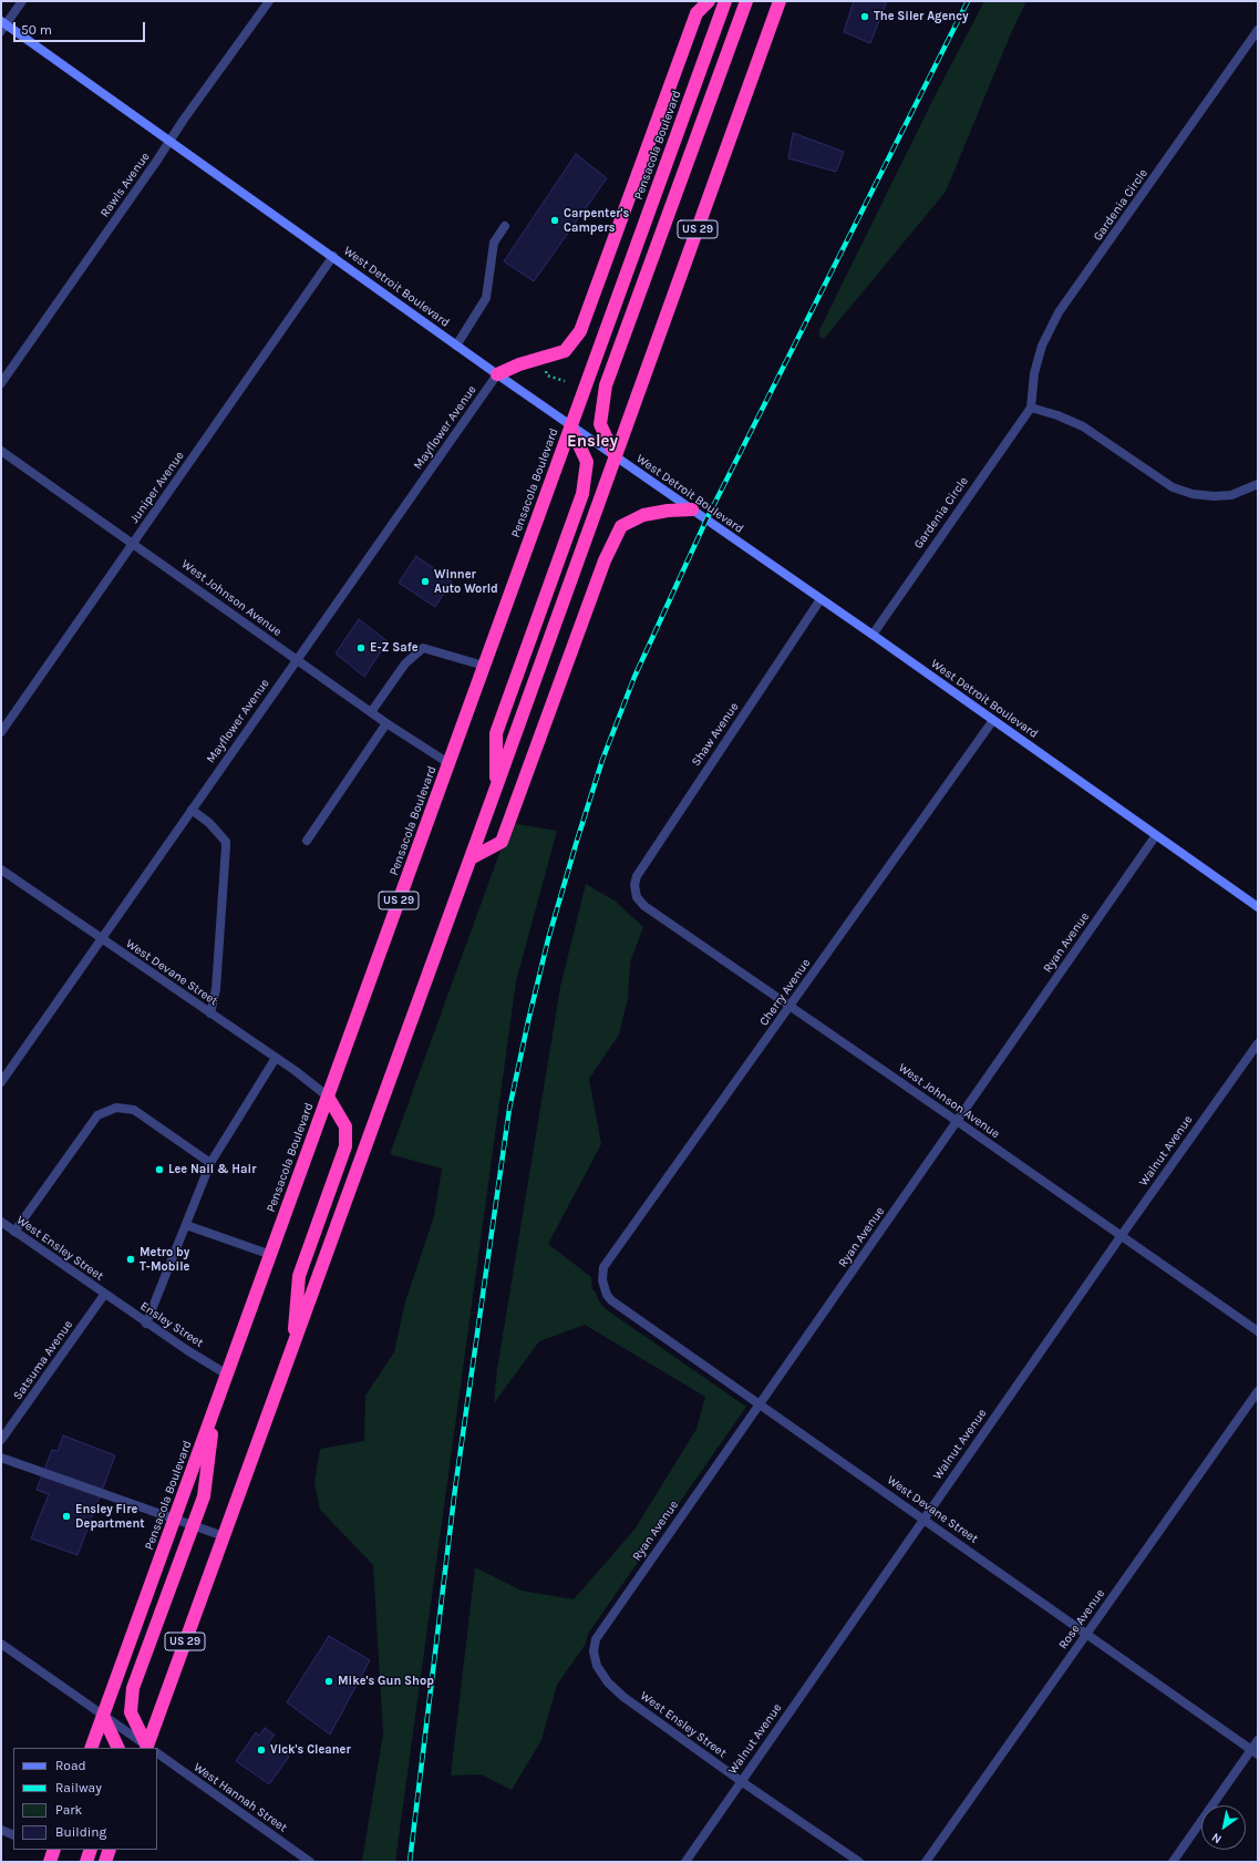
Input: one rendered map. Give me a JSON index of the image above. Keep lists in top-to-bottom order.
{
  "streets": {
    "highway": ["Pensacola Boulevard", "US 29"],
    "street": [
      "Rawls Avenue",
      "Gardenia Circle",
      "West Detroit Boulevard",
      "Mayflower Avenue",
      "Juniper Avenue",
      "West Johnson Avenue",
      "Shaw Avenue",
      "Ryan Avenue",
      "West Devane Street",
      "Cherry Avenue",
      "Walnut Avenue",
      "West Ensley Street",
      "Ensley Street",
      "Satsuma Avenue",
      "Rose Avenue",
      "West Hannah Street"
    ]
  },
  "crossings": [
    ["Pensacola Boulevard", "West Detroit Boulevard"],
    ["Pensacola Boulevard", "West Johnson Avenue"],
    ["Pensacola Boulevard", "West Devane Street"],
    ["Pensacola Boulevard", "Ensley Street"],
    ["Pensacola Boulevard", "West Hannah Street"],
    ["Rawls Avenue", "West Detroit Boulevard"],
    ["Gardenia Circle", "West Detroit Boulevard"],
    ["US 29", "West Detroit Boulevard"],
    ["West Detroit Boulevard", "Mayflower Avenue"],
    ["West Detroit Boulevard", "Juniper Avenue"],
    ["West Detroit Boulevard", "Shaw Avenue"],
    ["West Detroit Boulevard", "Ryan Avenue"],
    ["West Detroit Boulevard", "Cherry Avenue"],
    ["Mayflower Avenue", "West Johnson Avenue"],
    ["Mayflower Avenue", "West Devane Street"],
    ["Juniper Avenue", "West Johnson Avenue"],
    ["West Johnson Avenue", "Shaw Avenue"],
    ["West Johnson Avenue", "Ryan Avenue"],
    ["West Johnson Avenue", "Cherry Avenue"],
    ["West Johnson Avenue", "Walnut Avenue"],
    ["Ryan Avenue", "West Devane Street"],
    ["Ryan Avenue", "West Ensley Street"],
    ["West Devane Street", "Cherry Avenue"],
    ["West Devane Street", "Walnut Avenue"],
    ["West Devane Street", "Rose Avenue"],
    ["Walnut Avenue", "West Ensley Street"],
    ["West Ensley Street", "Ensley Street"],
    ["West Ensley Street", "Satsuma Avenue"],
    ["Ensley Street", "Satsuma Avenue"]
  ],
  "districts": ["Ensley"],
  "places": [
    "The Siler Agency",
    "Carpenter's Campers",
    "Winner Auto World",
    "E-Z Safe",
    "Lee Nail & Hair",
    "Metro by T-Mobile",
    "Ensley Fire Department",
    "Mike's Gun Shop",
    "Vick's Cleaner"
  ],
  "legend": [
    "Road",
    "Railway",
    "Park",
    "Building"
  ],
  "scale_bar": "50 m",
  "north": "bottom left"
}
